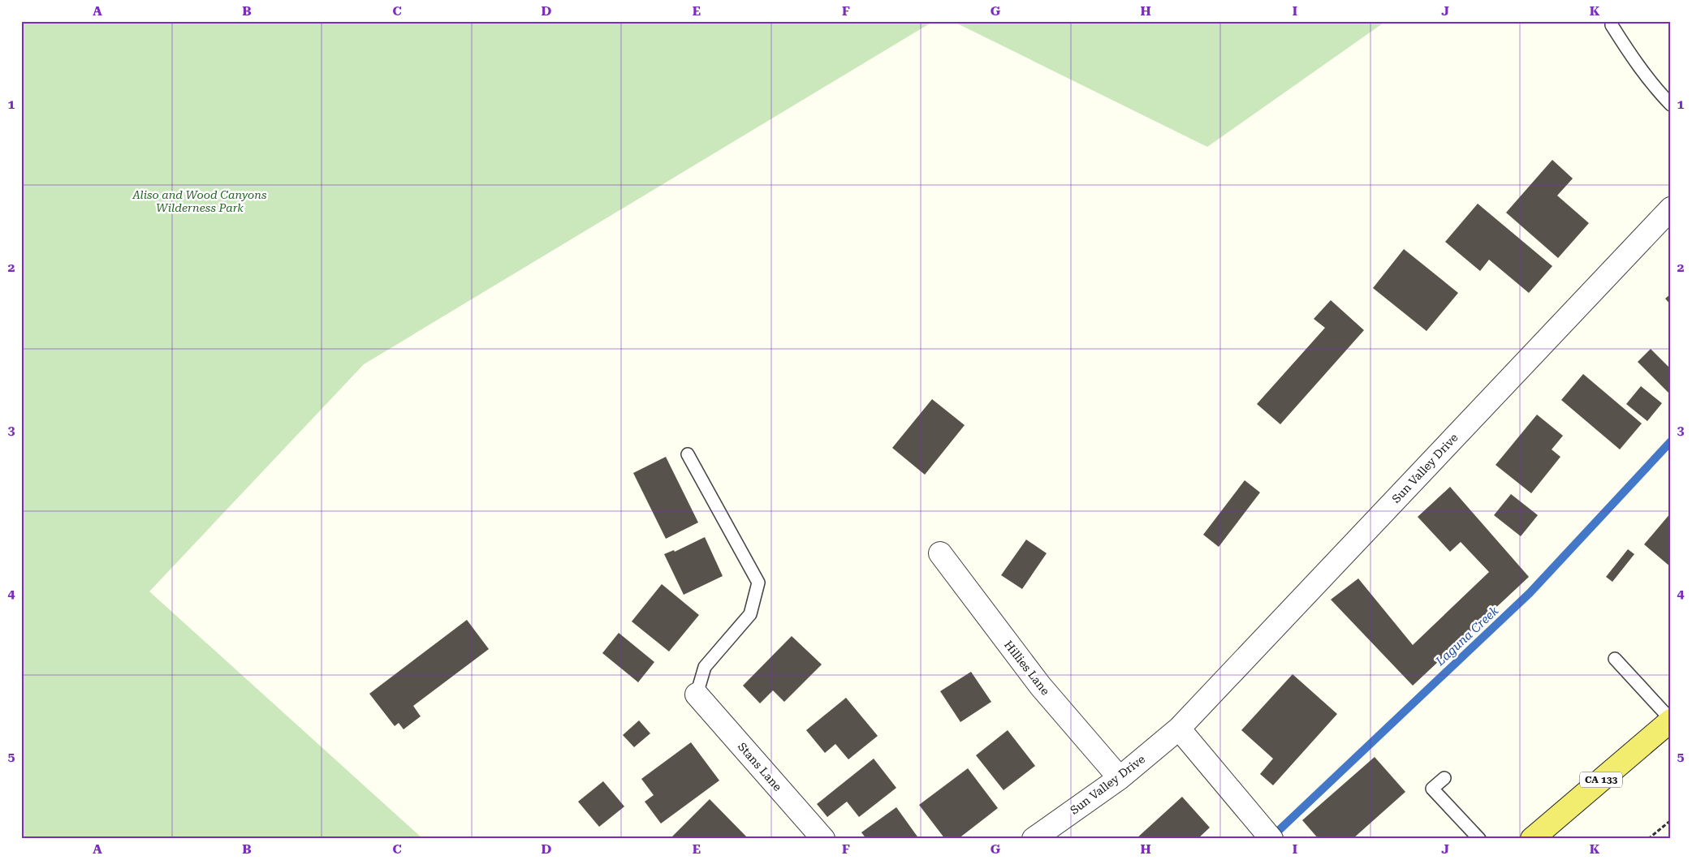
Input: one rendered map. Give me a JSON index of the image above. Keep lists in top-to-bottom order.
{
  "streets": {
    "main road": ["CA 133"],
    "street": ["Sun Valley Drive", "Hillies Lane", "Stans Lane"]
  },
  "crossings": [
    ["Sun Valley Drive", "Hillies Lane"]
  ],
  "water": ["Laguna Creek"],
  "parks": ["Aliso and Wood Canyons Wilderness Park"],
  "grid": {
    "columns": [
      "A",
      "B",
      "C",
      "D",
      "E",
      "F",
      "G",
      "H",
      "I",
      "J",
      "K"
    ],
    "rows": [
      "1",
      "2",
      "3",
      "4",
      "5"
    ]
  }
}
